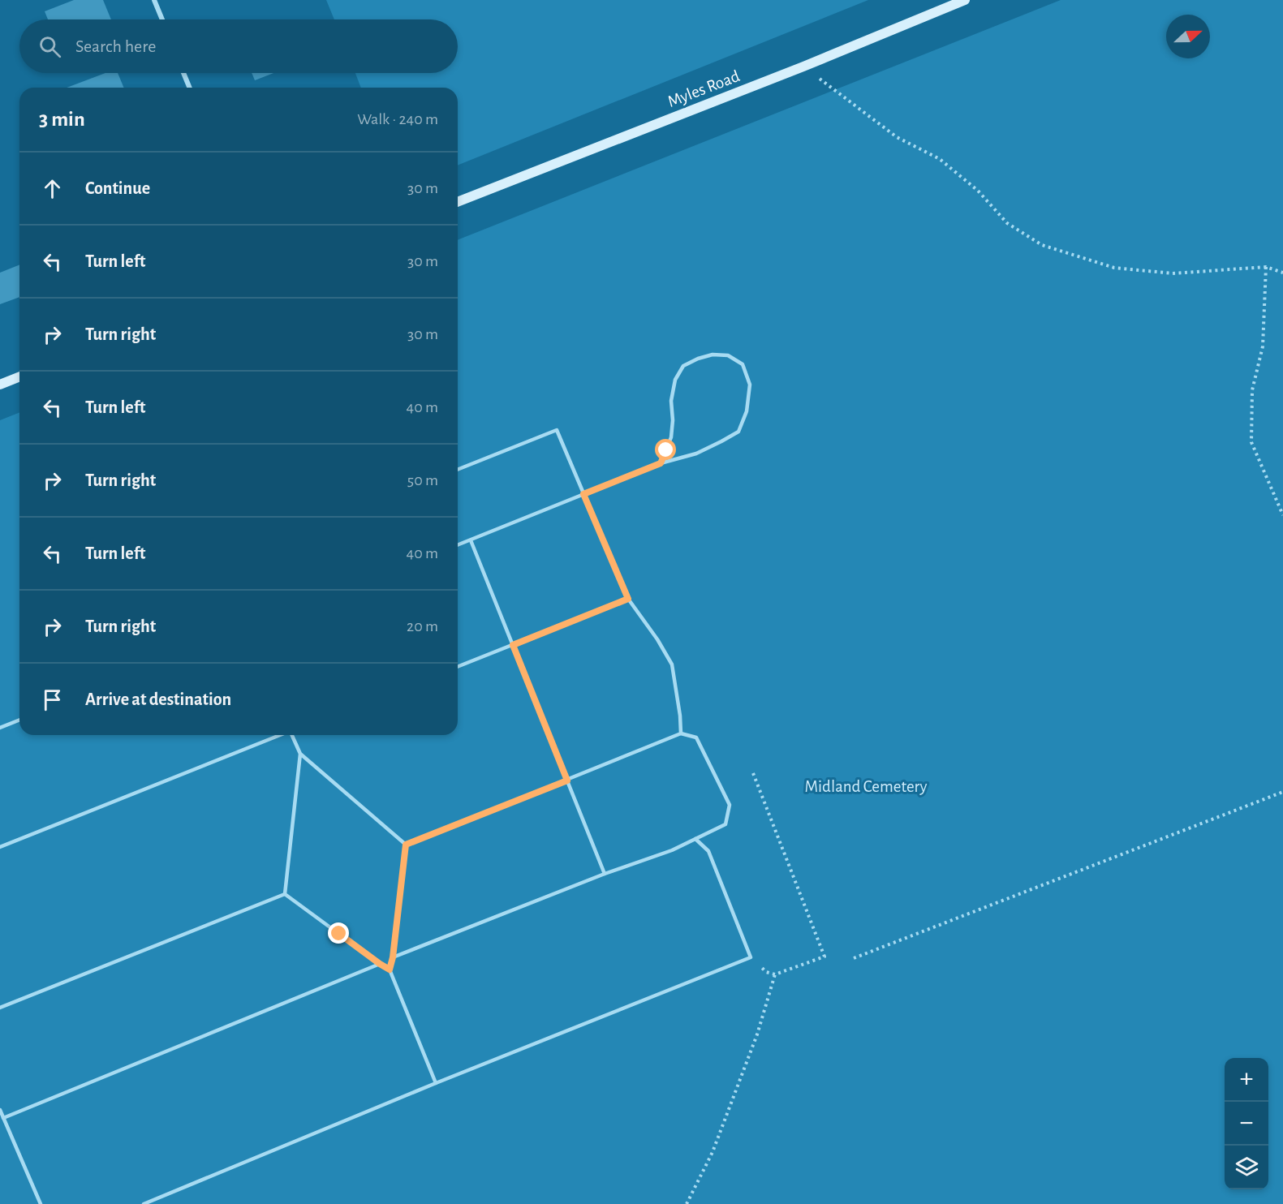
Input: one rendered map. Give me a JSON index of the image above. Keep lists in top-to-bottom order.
{
  "streets": {
    "street": ["Myles Road"]
  },
  "parks": ["Midland Cemetery"],
  "north": "right",
  "page": {
    "search": "Search here",
    "heading": ["3 min", "Walk · 240 m"],
    "list": [
      ["Continue", "30 m"],
      ["Turn left", "30 m"],
      ["Turn right", "30 m"],
      ["Turn left", "40 m"],
      ["Turn right", "50 m"],
      ["Turn left", "40 m"],
      ["Turn right", "20 m"],
      "Arrive at destination"
    ],
    "map_buttons": ["+", "−"]
  }
}
